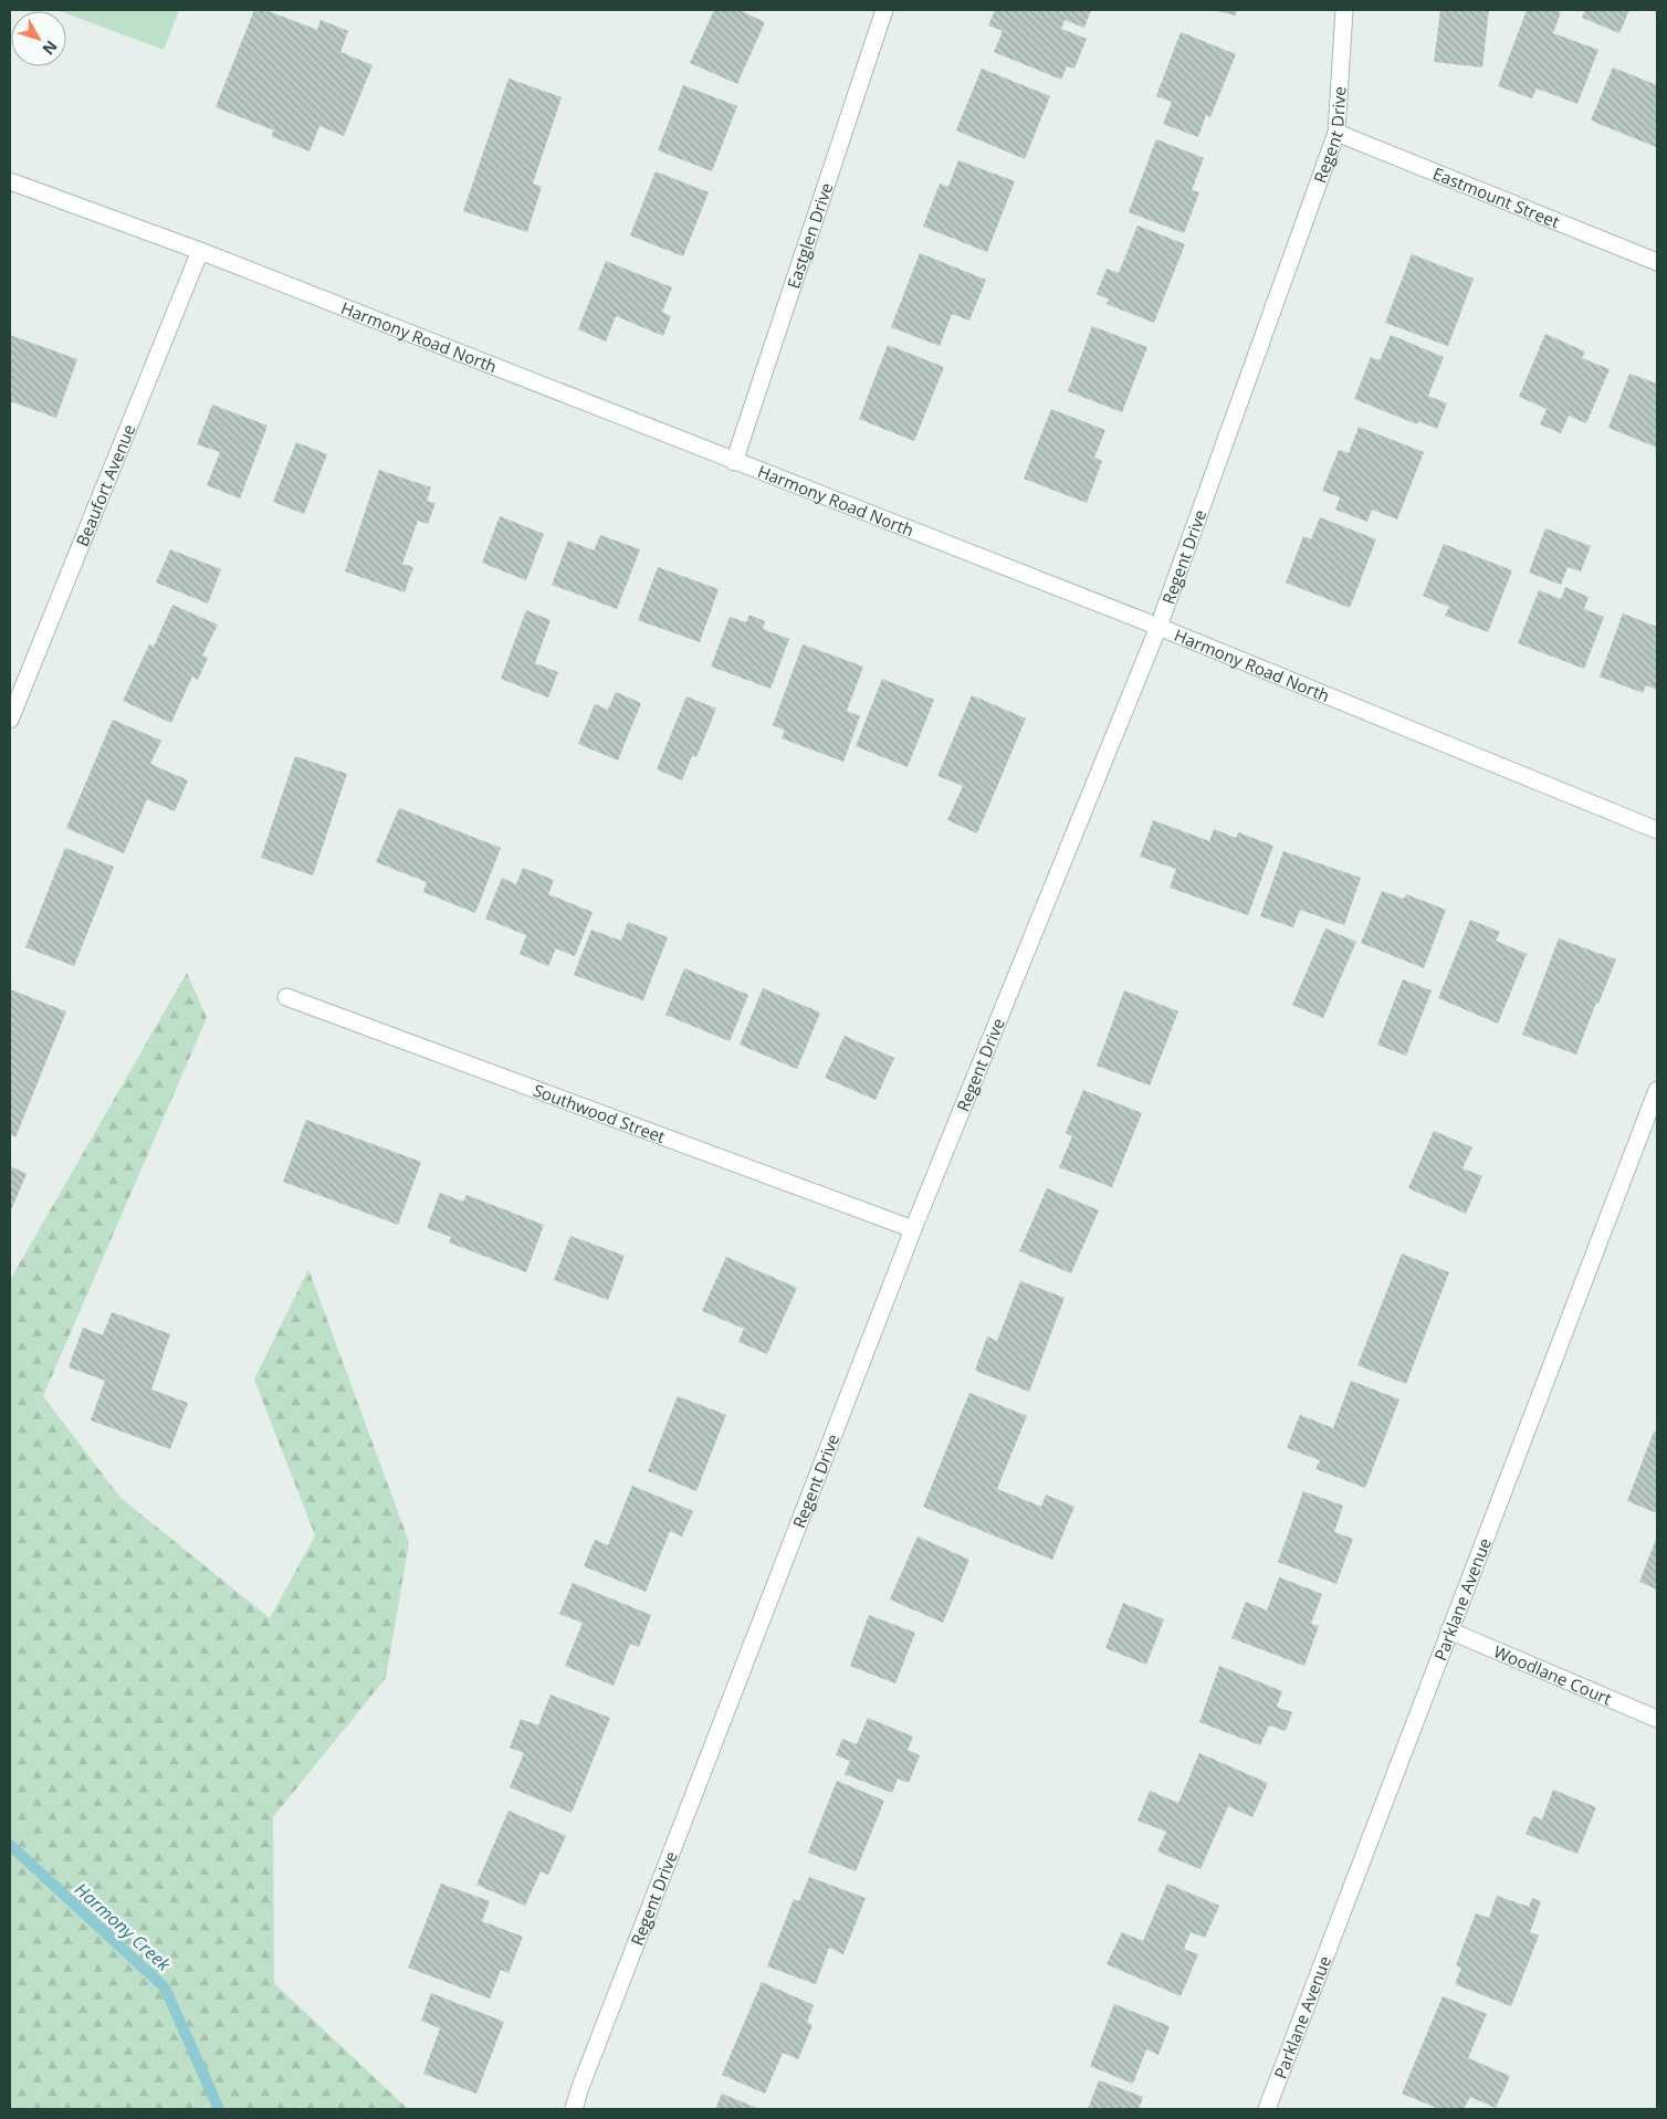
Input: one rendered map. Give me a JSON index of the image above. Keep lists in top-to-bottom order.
{
  "streets": {
    "street": [
      "Regent Drive",
      "Eastmount Street",
      "Eastglen Drive",
      "Harmony Road North",
      "Beaufort Avenue",
      "Southwood Street",
      "Parklane Avenue",
      "Woodlane Court"
    ]
  },
  "crossings": [
    ["Regent Drive", "Eastmount Street"],
    ["Regent Drive", "Harmony Road North"],
    ["Regent Drive", "Southwood Street"],
    ["Eastglen Drive", "Harmony Road North"],
    ["Harmony Road North", "Beaufort Avenue"],
    ["Parklane Avenue", "Woodlane Court"]
  ],
  "water": ["Harmony Creek"],
  "north": "bottom right"
}
